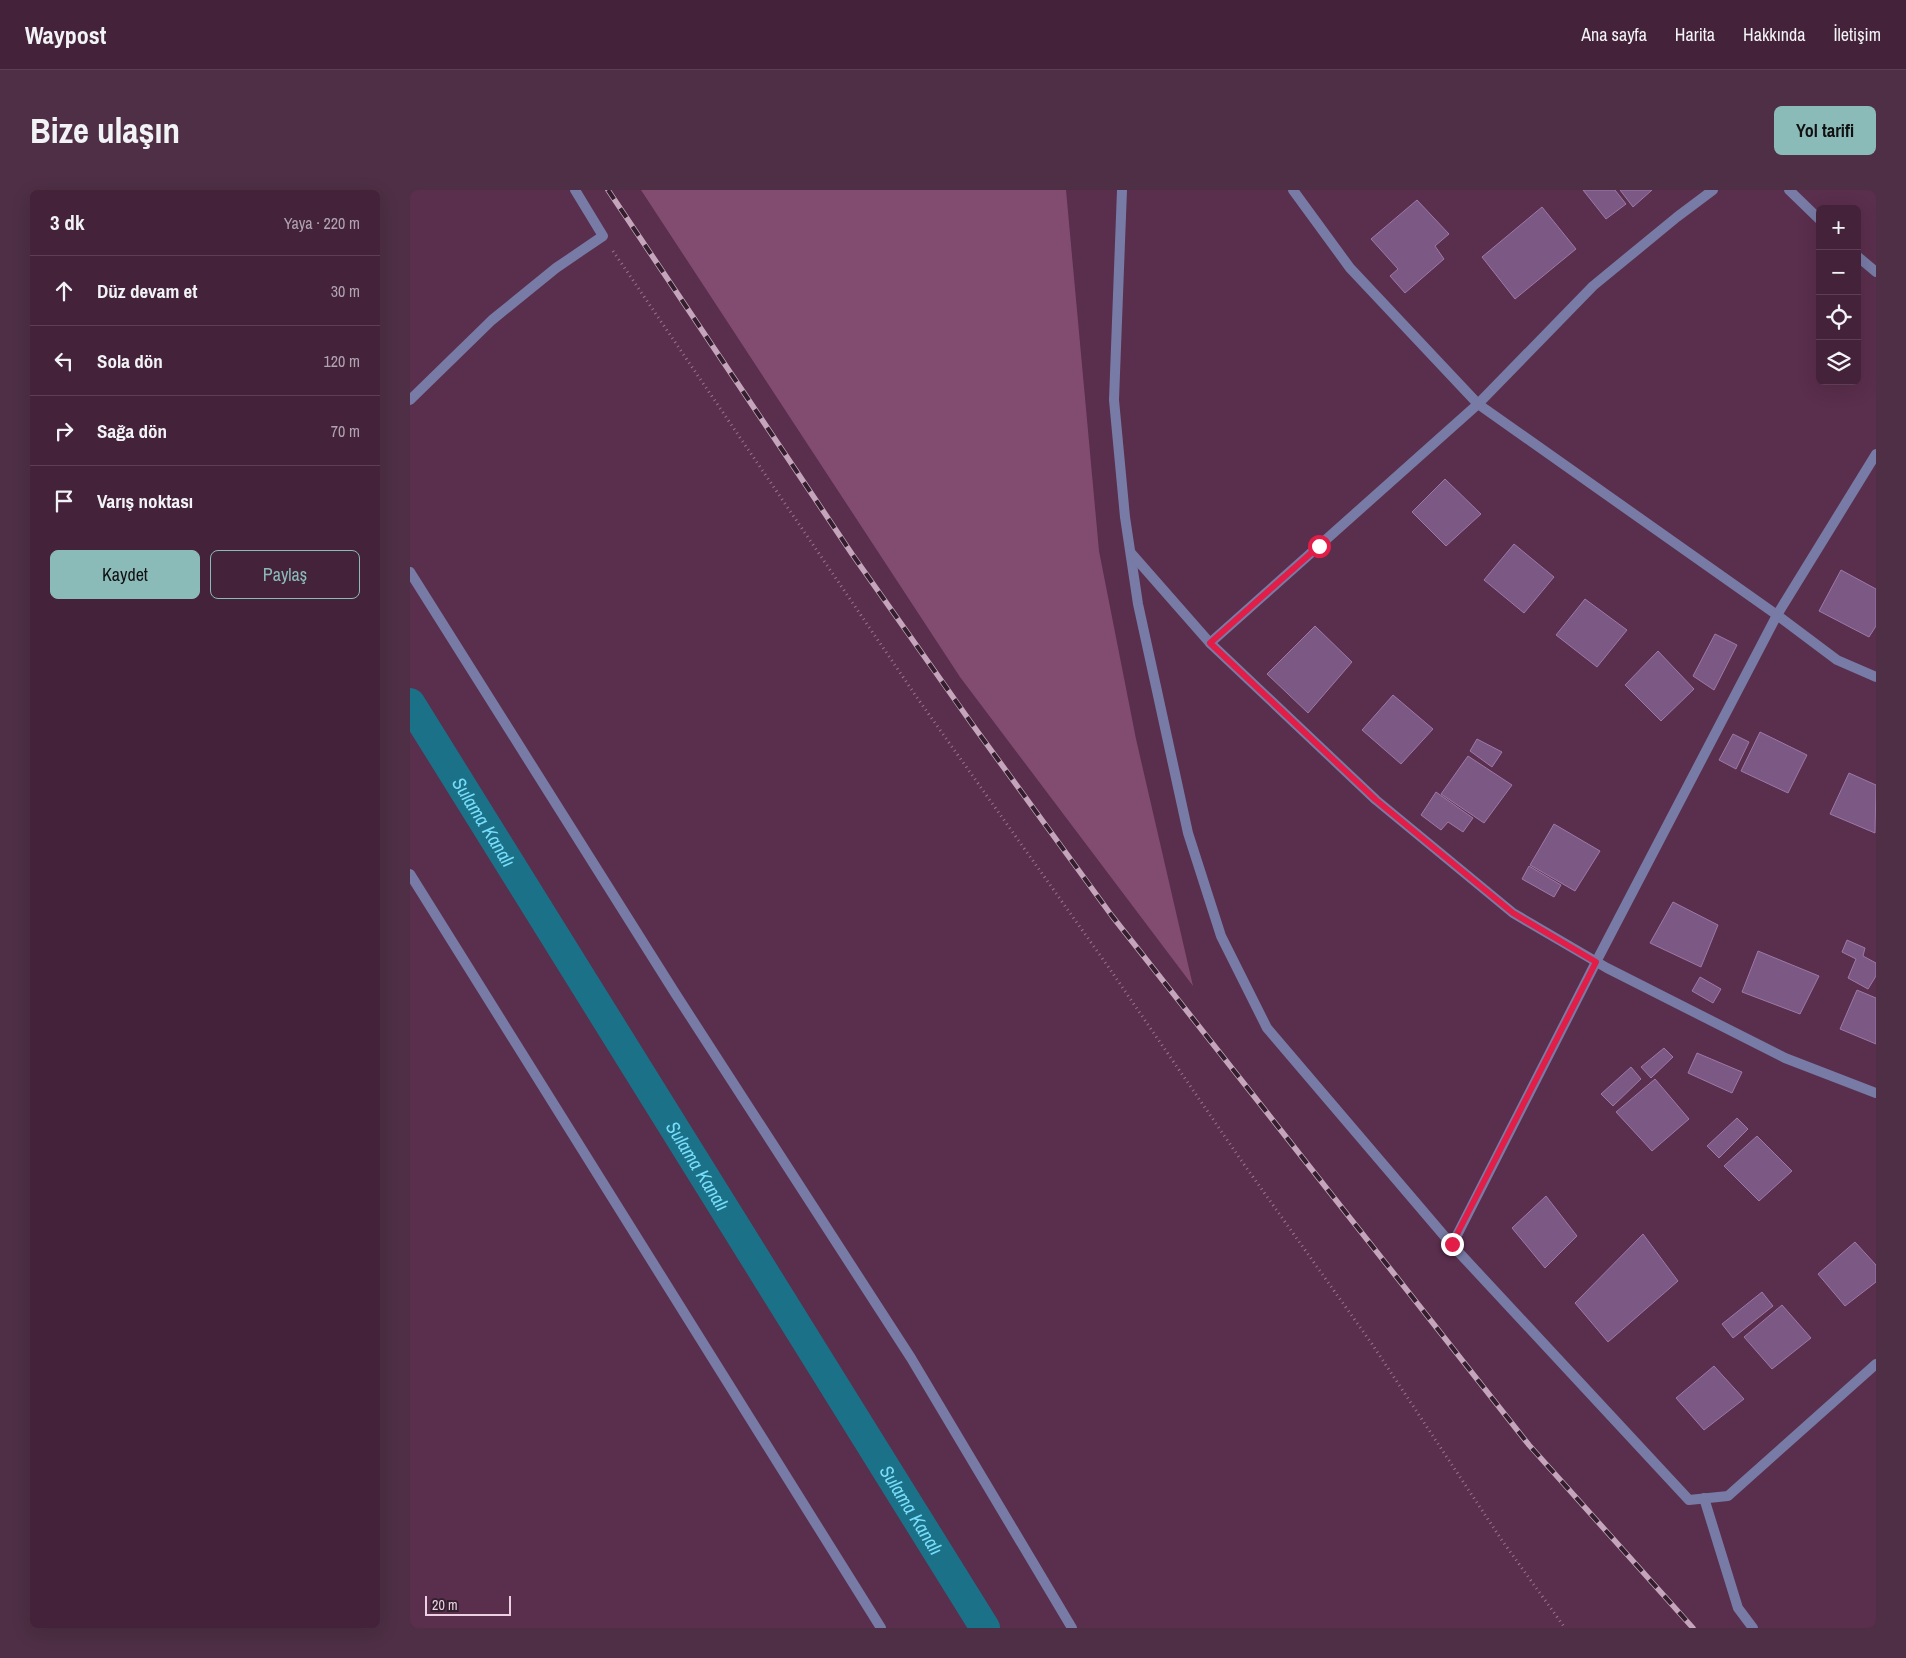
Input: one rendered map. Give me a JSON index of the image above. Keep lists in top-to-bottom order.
{
  "water": ["Sulama Kanalı"],
  "scale_bar": "20 m",
  "page": {
    "header": "Waypost",
    "nav": [
      "Ana sayfa",
      "Harita",
      "Hakkında",
      "İletişim"
    ],
    "buttons": [
      "Yol tarifi",
      ["Kaydet", "Paylaş"]
    ],
    "title": "Bize ulaşın",
    "heading": ["3 dk", "Yaya · 220 m"],
    "map_buttons": ["+", "−"],
    "list": [
      ["Düz devam et", "30 m"],
      ["Sola dön", "120 m"],
      ["Sağa dön", "70 m"],
      "Varış noktası"
    ],
    "scale": "20 m"
  }
}
